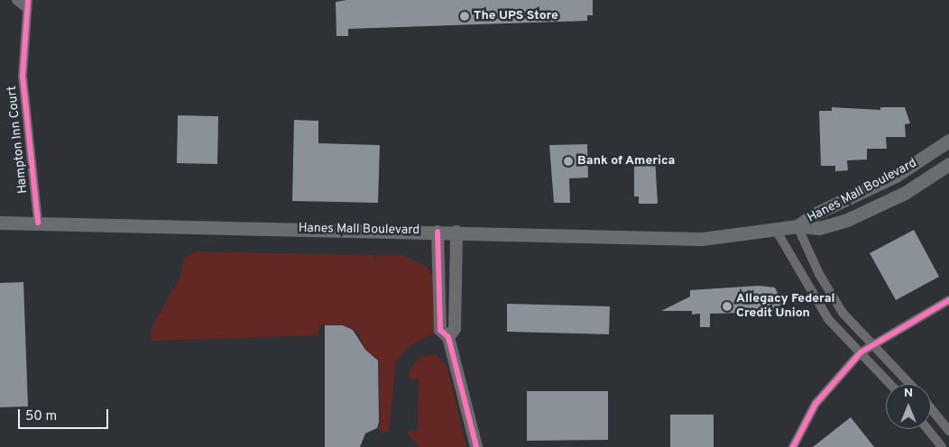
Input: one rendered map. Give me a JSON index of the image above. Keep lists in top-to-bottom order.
{
  "streets": {
    "main road": ["Hanes Mall Boulevard"],
    "street": ["Hampton Inn Court"]
  },
  "crossings": [
    ["Hampton Inn Court", "Hanes Mall Boulevard"]
  ],
  "places": ["The UPS Store", "Bank of America", "Allegacy Federal Credit Union"],
  "scale_bar": "50 m",
  "north": "top"
}
